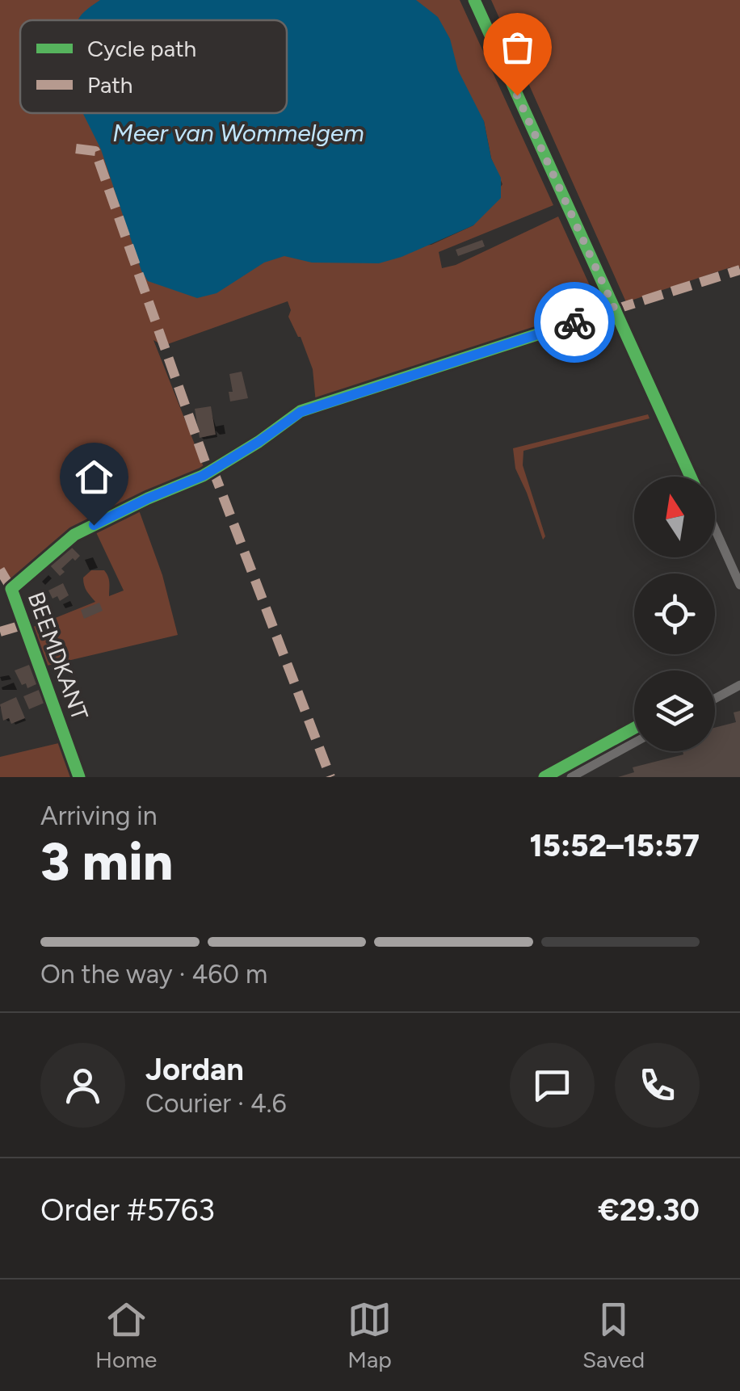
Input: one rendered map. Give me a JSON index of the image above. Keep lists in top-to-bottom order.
{
  "streets": {
    "street": ["BEEMDKANT"]
  },
  "water": ["Meer van Wommelgem"],
  "legend": ["Cycle path", "Path"],
  "north": "top",
  "page": {
    "heading": ["3 min", "Arriving in", "15:52–15:57"],
    "panel": [
      "Jordan",
      "Courier · 4.6",
      "Order #5763",
      "€29.30"
    ],
    "bar": "On the way · 460 m",
    "tabs": ["Home", "Map", "Saved"]
  }
}
